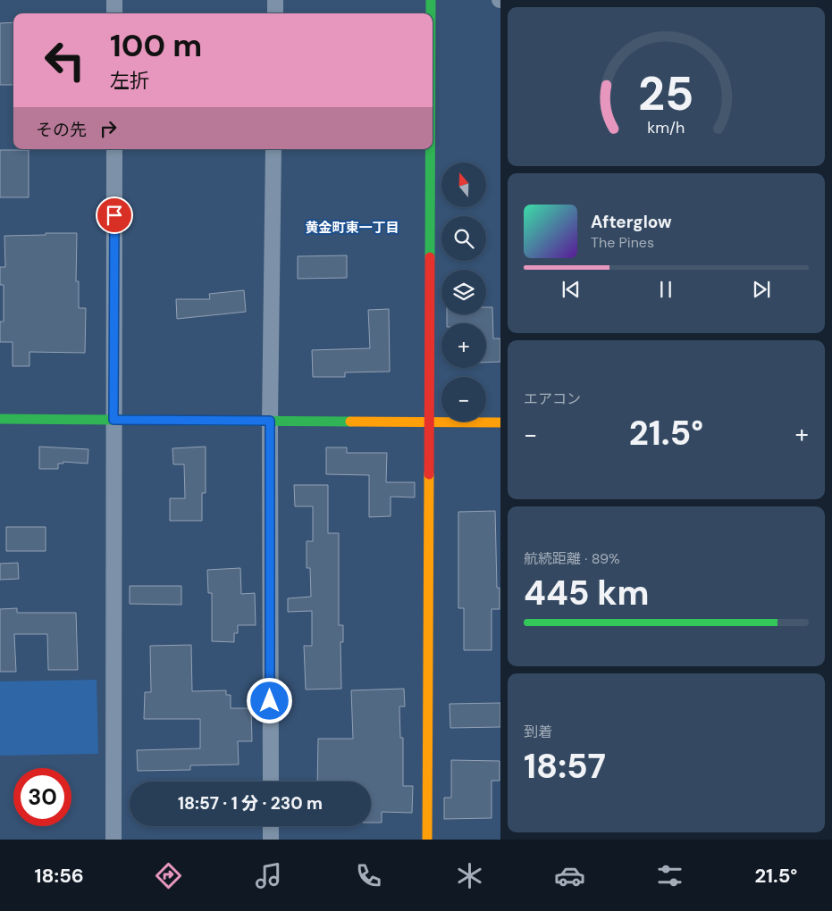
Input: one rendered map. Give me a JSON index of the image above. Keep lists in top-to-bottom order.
{
  "districts": ["黄金町東一丁目"],
  "north": "top",
  "page": {
    "turn": ["100 m", "左折"],
    "then": "その先",
    "map_buttons": ["+", "−"],
    "song": ["Afterglow", "The Pines"],
    "tile": [
      "エアコン",
      ["航続距離 · 89%", "445 km"],
      ["到着", "18:57"]
    ],
    "heat": ["−", "21.5°", "+"],
    "limit": "30",
    "trip": "18:57 · 1 分 · 230 m",
    "tabs": ["18:56", "21.5°"],
    "gauge": ["25", "km/h"]
  }
}
